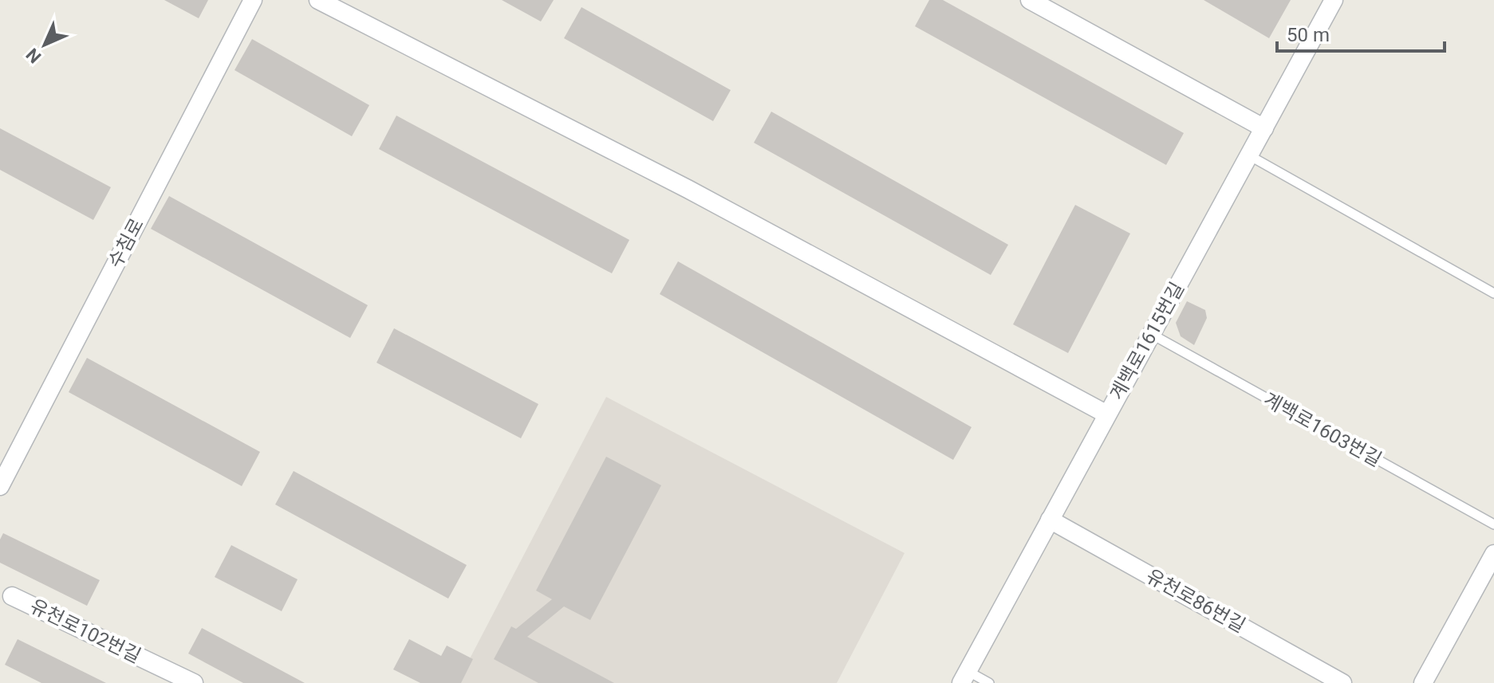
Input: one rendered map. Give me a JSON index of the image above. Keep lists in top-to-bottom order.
{
  "streets": {
    "street": [
      "수침로",
      "계백로1615번길",
      "유천로86번길",
      "유천로102번길"
    ],
    "lane": ["계백로1603번길"]
  },
  "crossings": [
    ["계백로1615번길", "계백로1603번길"],
    ["계백로1615번길", "유천로86번길"]
  ],
  "scale_bar": "50 m",
  "north": "bottom left"
}
